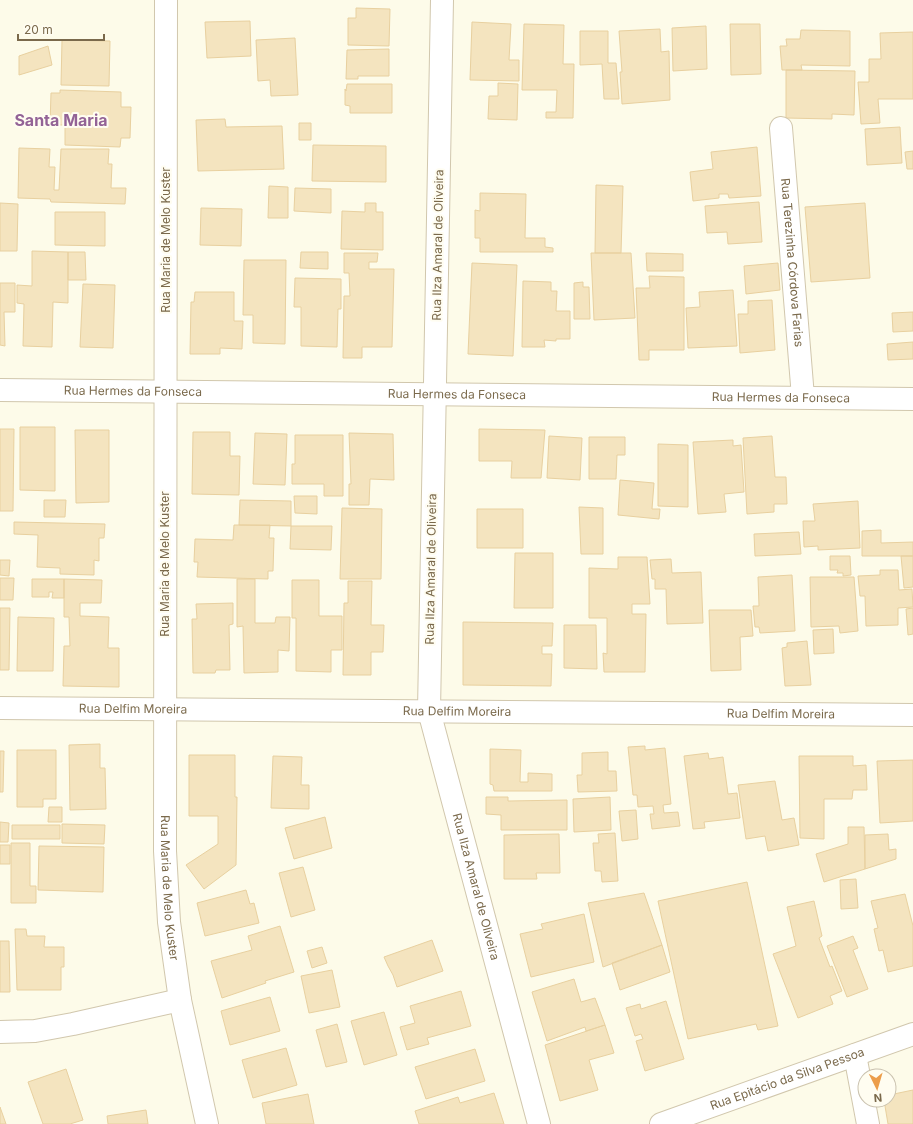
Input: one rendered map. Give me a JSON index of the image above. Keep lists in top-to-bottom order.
{
  "streets": {
    "street": [
      "Rua Maria de Melo Kuster",
      "Rua Ilza Amaral de Oliveira",
      "Rua Terezinha Córdova Farias",
      "Rua Hermes da Fonseca",
      "Rua Delfim Moreira",
      "Rua Epitácio da Silva Pessoa"
    ]
  },
  "crossings": [
    ["Rua Maria de Melo Kuster", "Rua Hermes da Fonseca"],
    ["Rua Maria de Melo Kuster", "Rua Delfim Moreira"],
    ["Rua Ilza Amaral de Oliveira", "Rua Hermes da Fonseca"],
    ["Rua Ilza Amaral de Oliveira", "Rua Delfim Moreira"],
    ["Rua Terezinha Córdova Farias", "Rua Hermes da Fonseca"]
  ],
  "districts": ["Santa Maria"],
  "scale_bar": "20 m",
  "north": "bottom"
}
